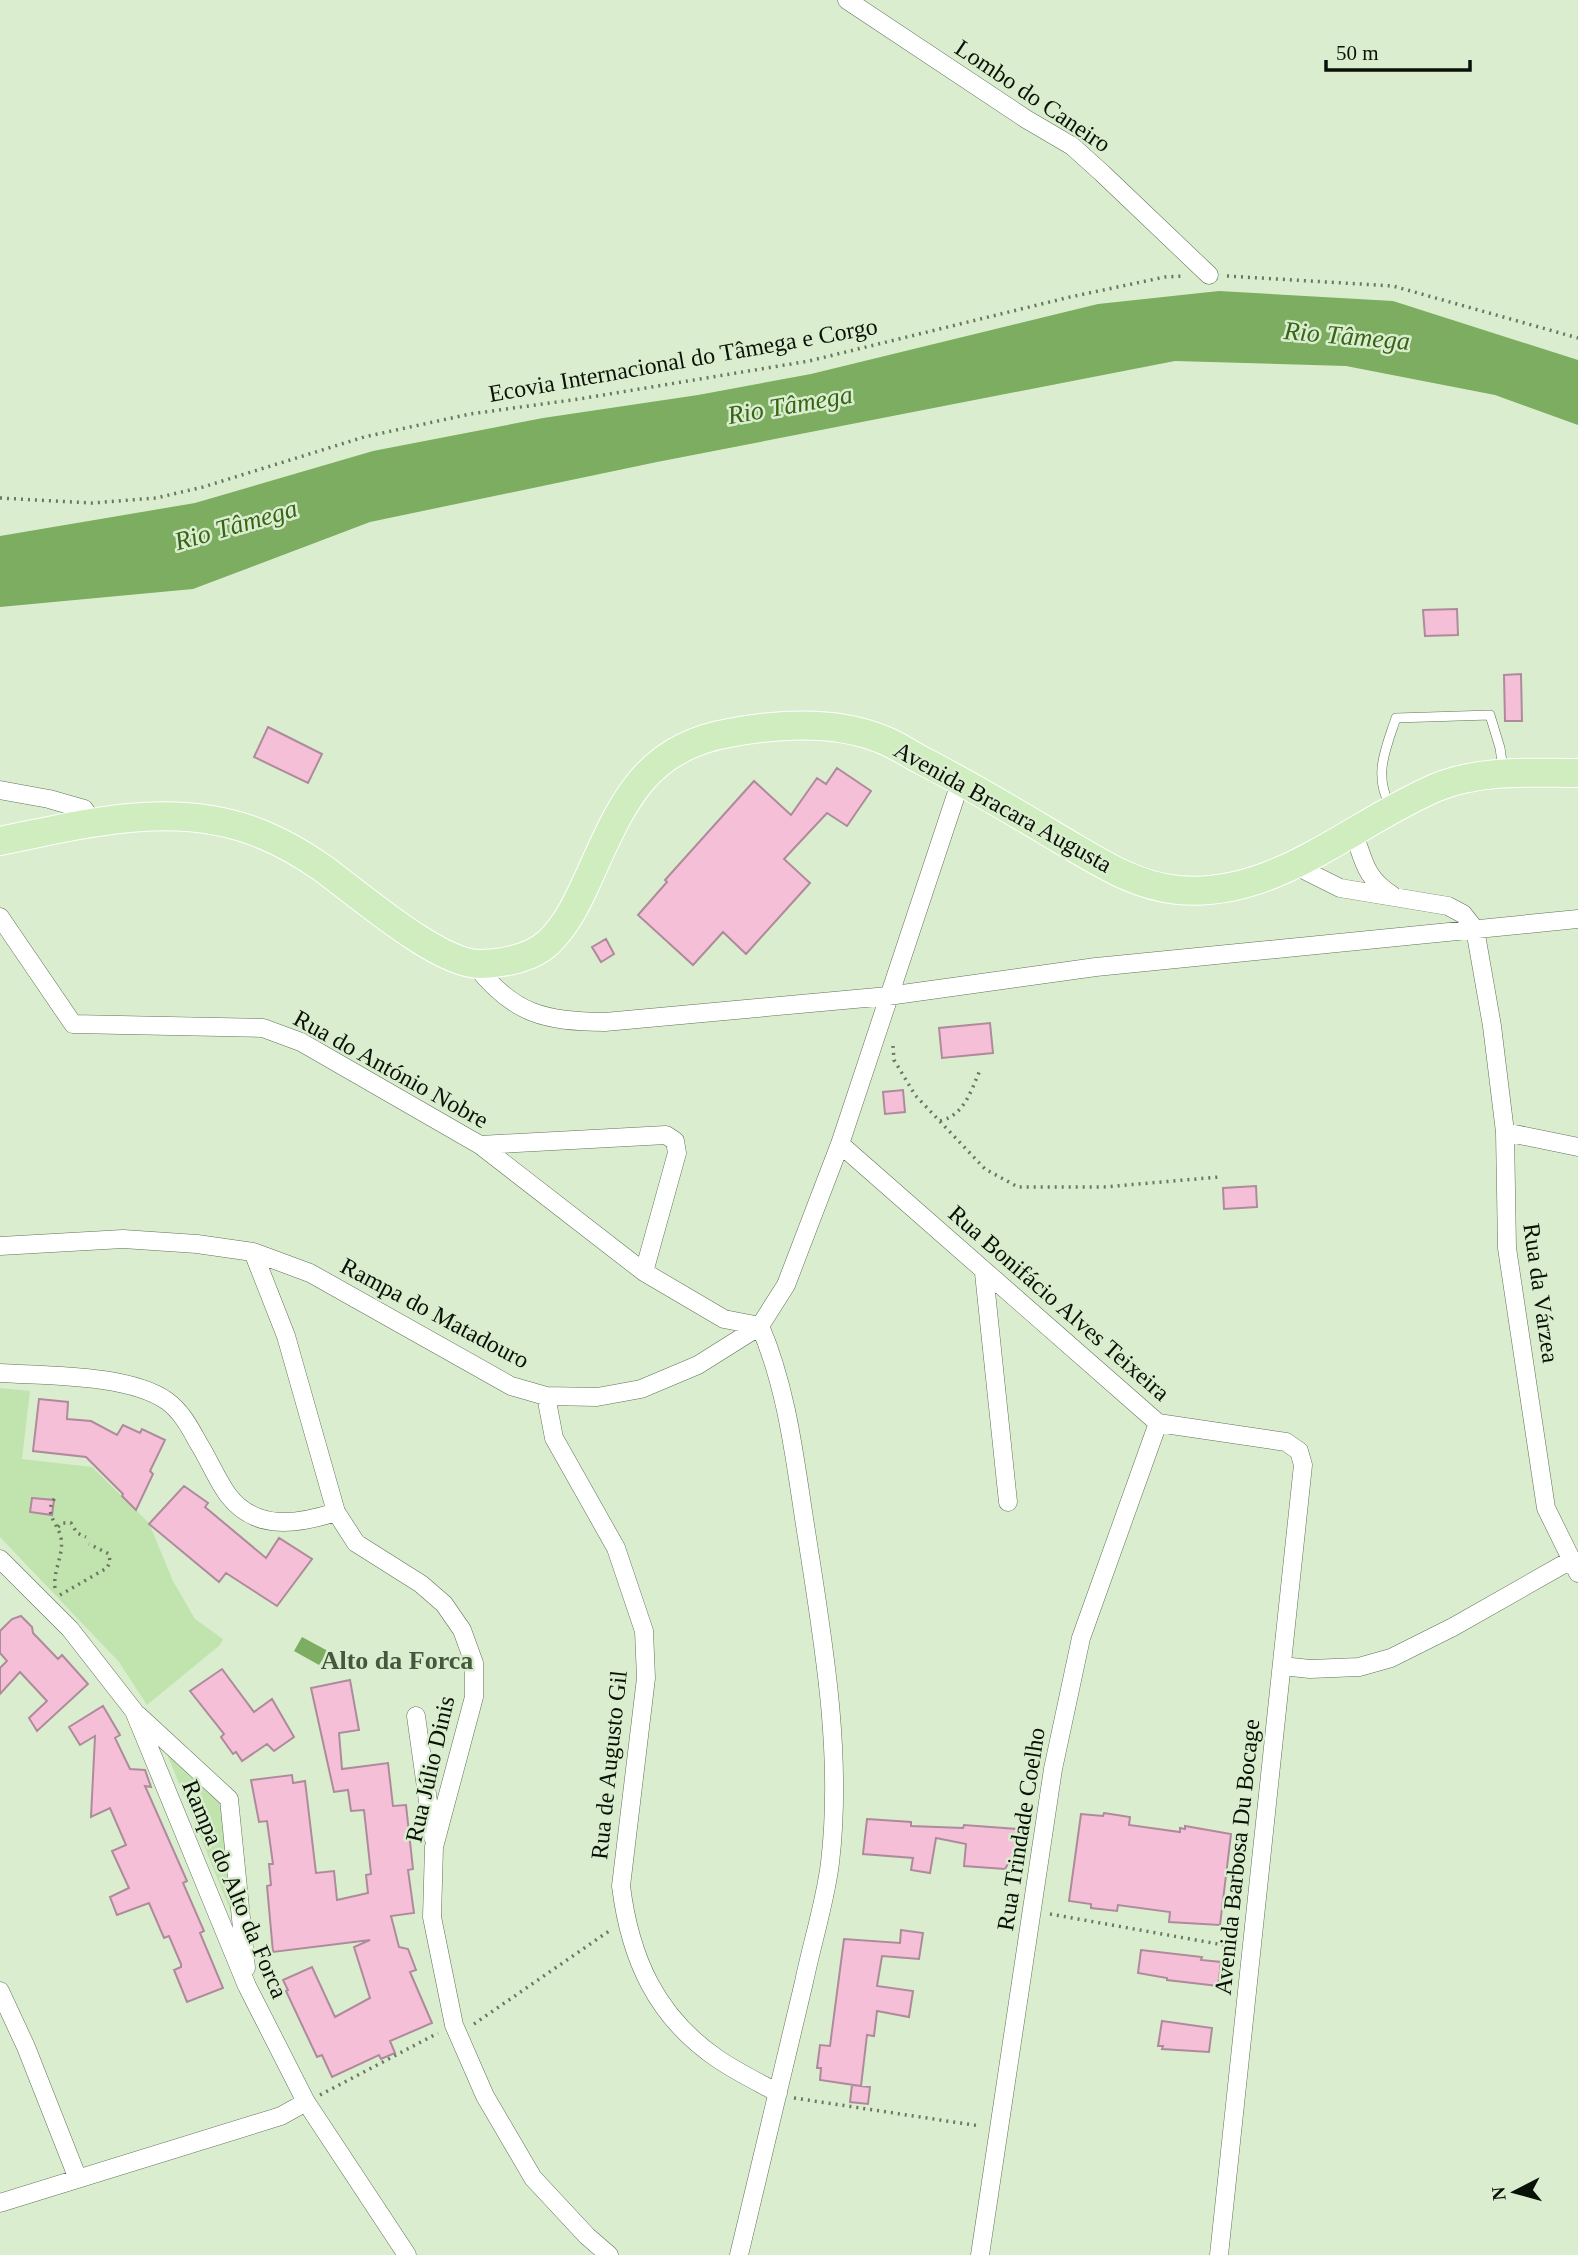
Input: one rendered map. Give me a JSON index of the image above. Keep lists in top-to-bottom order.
{
  "streets": {
    "main road": ["Avenida Bracara Augusta"],
    "street": [
      "Lombo do Caneiro",
      "Rua do António Nobre",
      "Rua da Várzea",
      "Rua Bonifácio Alves Teixeira",
      "Rampa do Matadouro",
      "Rua de Augusto Gil",
      "Rua Júlio Dinis",
      "Rua Trindade Coelho",
      "Avenida Barbosa Du Bocage",
      "Rampa do Alto da Forca"
    ],
    "path": ["Ecovia Internacional do Tâmega e Corgo"]
  },
  "crossings": [
    ["Lombo do Caneiro", "Ecovia Internacional do Tâmega e Corgo"],
    ["Avenida Bracara Augusta", "Rampa do Matadouro"],
    ["Rua do António Nobre", "Rampa do Matadouro"],
    ["Rua Bonifácio Alves Teixeira", "Rampa do Matadouro"],
    ["Rua Bonifácio Alves Teixeira", "Rua Trindade Coelho"],
    ["Rua Bonifácio Alves Teixeira", "Avenida Barbosa Du Bocage"],
    ["Rampa do Matadouro", "Rua de Augusto Gil"],
    ["Rampa do Matadouro", "Rua Júlio Dinis"]
  ],
  "districts": ["Alto da Forca"],
  "water": ["Rio Tâmega"],
  "scale_bar": "50 m",
  "north": "left"
}
